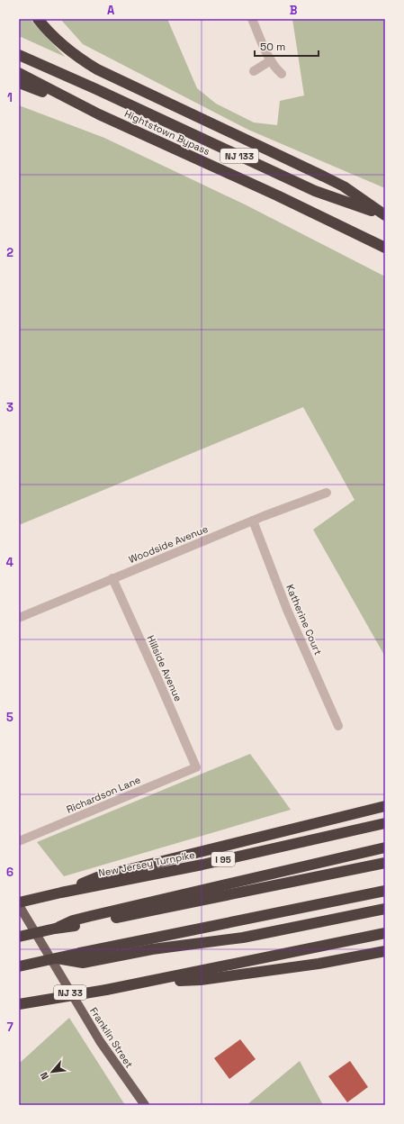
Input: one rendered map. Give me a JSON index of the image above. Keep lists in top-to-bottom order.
{
  "streets": {
    "highway": [
      "Hightstown Bypass",
      "NJ 133",
      "I 95",
      "New Jersey Turnpike"
    ],
    "main road": ["NJ 33", "Franklin Street"],
    "street": [
      "Woodside Avenue",
      "Katherine Court",
      "Hillside Avenue",
      "Richardson Lane"
    ]
  },
  "crossings": [
    ["Woodside Avenue", "Katherine Court"],
    ["Woodside Avenue", "Hillside Avenue"],
    ["Hillside Avenue", "Richardson Lane"],
    ["New Jersey Turnpike", "Franklin Street"]
  ],
  "scale_bar": "50 m",
  "north": "bottom left",
  "grid": {
    "columns": ["A", "B"],
    "rows": [
      "1",
      "2",
      "3",
      "4",
      "5",
      "6",
      "7"
    ]
  }
}
